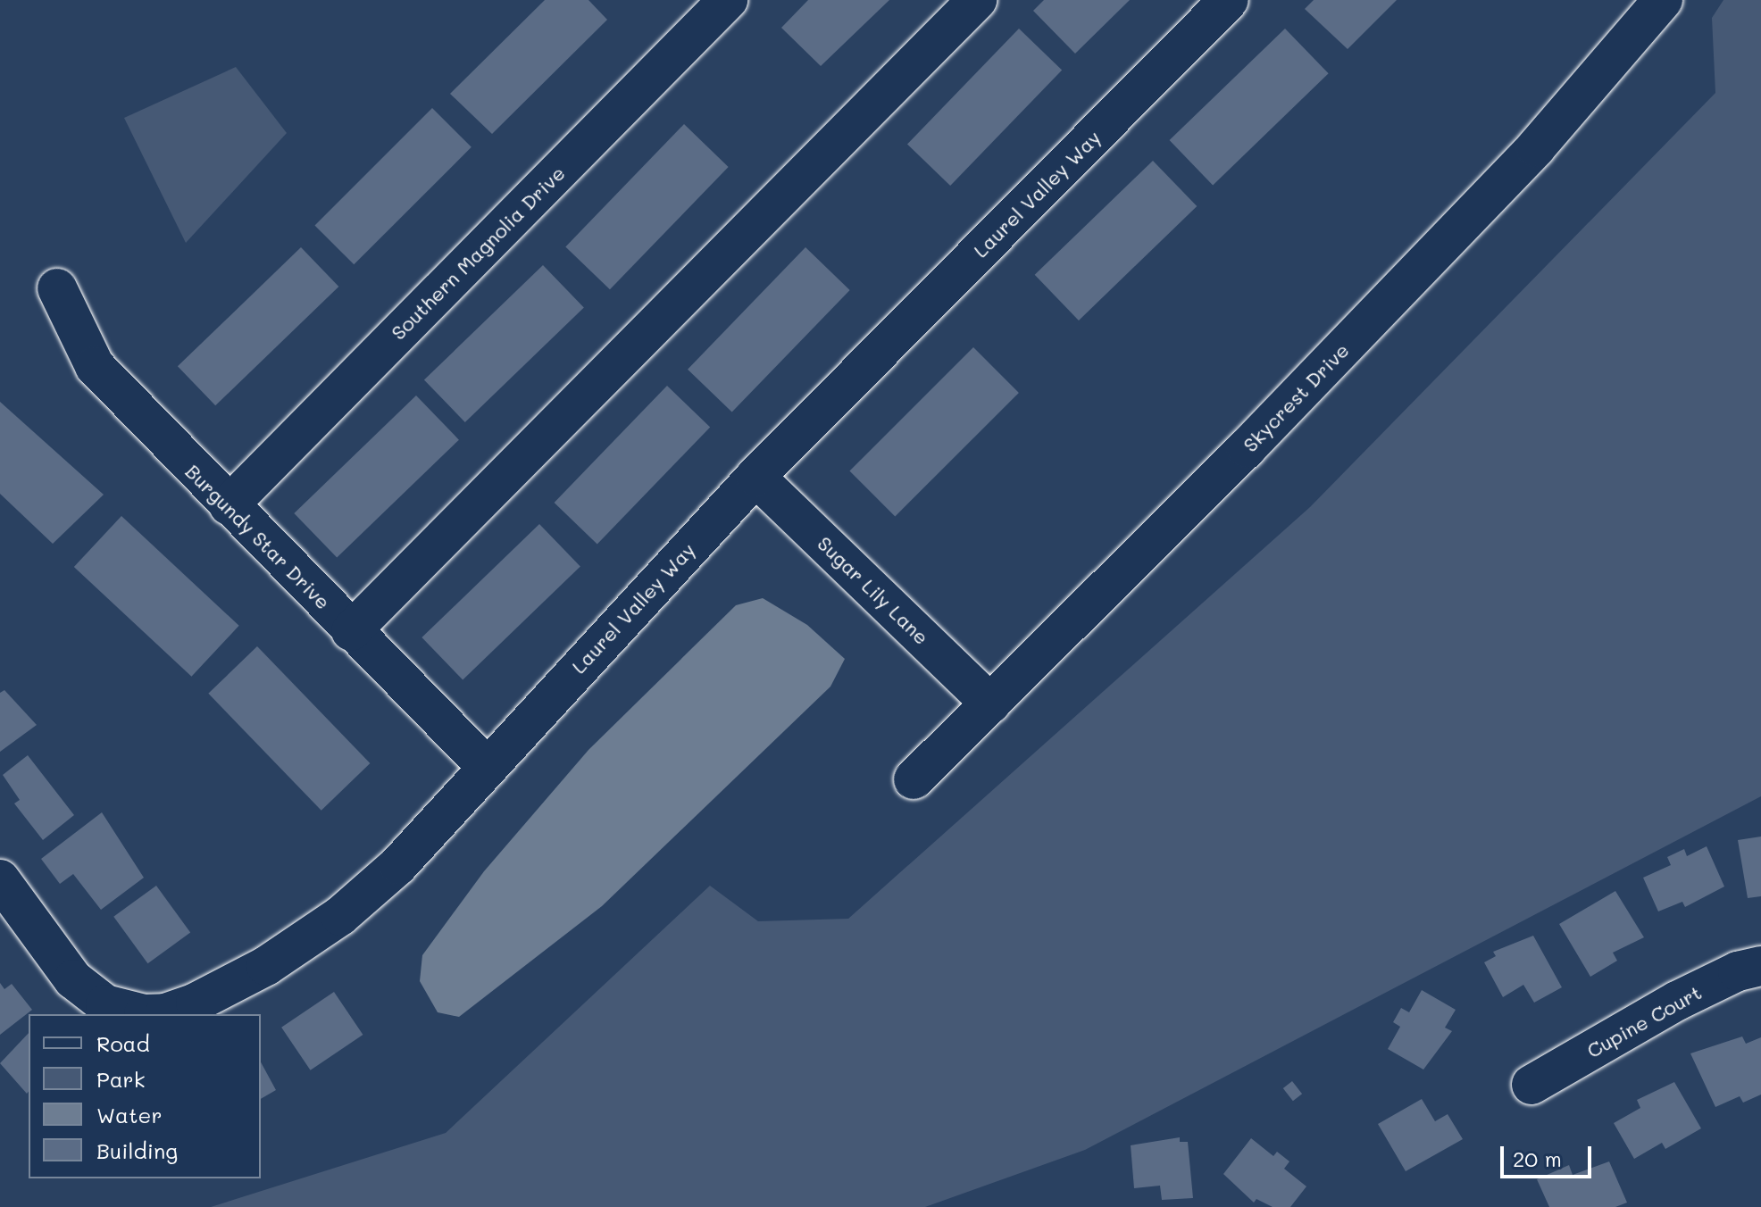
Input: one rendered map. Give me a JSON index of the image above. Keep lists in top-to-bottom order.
{
  "streets": {
    "street": [
      "Laurel Valley Way",
      "Southern Magnolia Drive",
      "Skycrest Drive",
      "Burgundy Star Drive",
      "Sugar Lily Lane",
      "Cupine Court"
    ]
  },
  "crossings": [
    ["Laurel Valley Way", "Burgundy Star Drive"],
    ["Laurel Valley Way", "Sugar Lily Lane"],
    ["Southern Magnolia Drive", "Burgundy Star Drive"],
    ["Skycrest Drive", "Sugar Lily Lane"]
  ],
  "legend": [
    "Road",
    "Park",
    "Water",
    "Building"
  ],
  "scale_bar": "20 m"
}
